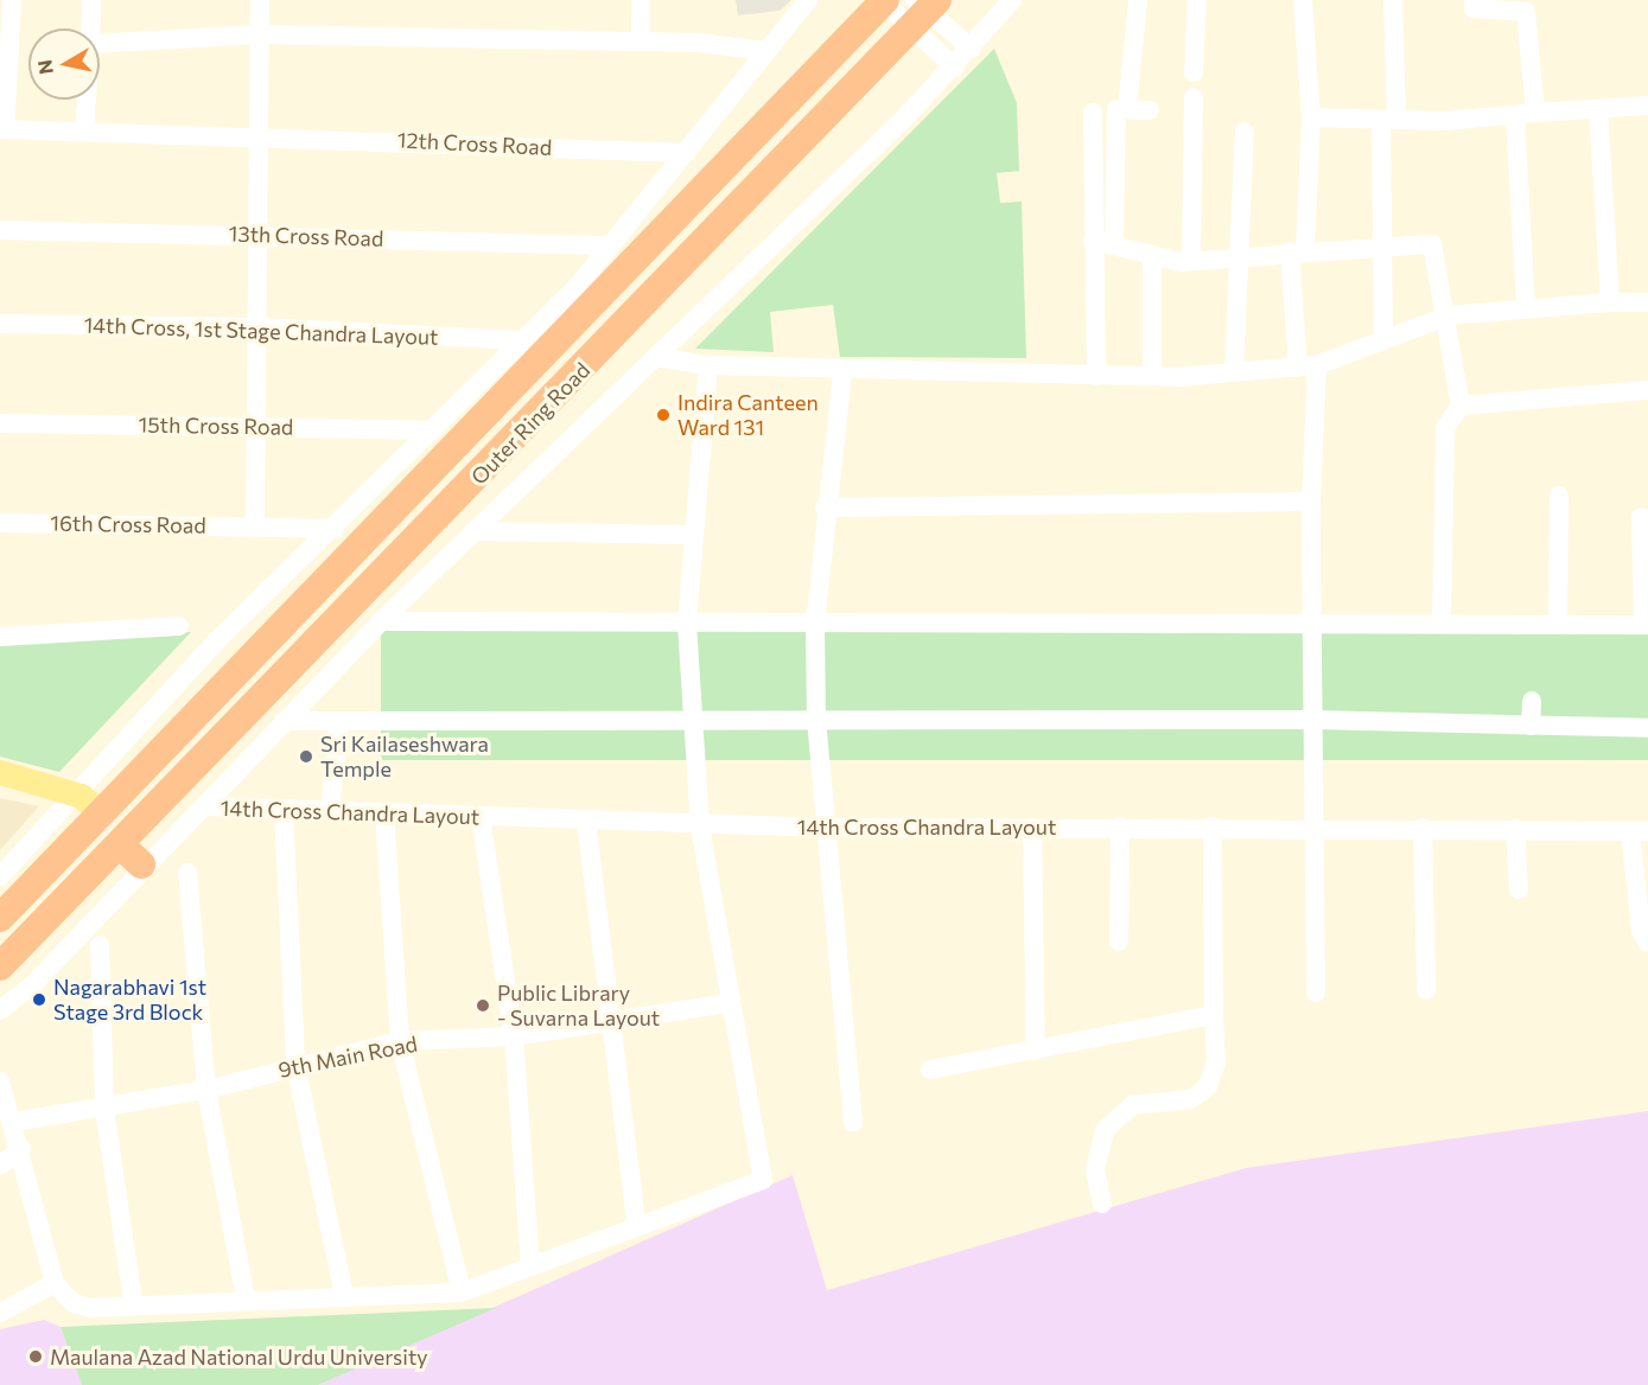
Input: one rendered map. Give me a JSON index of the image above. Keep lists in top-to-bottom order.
{
  "streets": {
    "highway": ["Outer Ring Road"],
    "street": [
      "12th Cross Road",
      "13th Cross Road",
      "14th Cross, 1st Stage Chandra Layout",
      "15th Cross Road",
      "16th Cross Road",
      "14th Cross Chandra Layout",
      "9th Main Road"
    ]
  },
  "places": [
    "Indira Canteen Ward 131",
    "Sri Kailaseshwara Temple",
    "Nagarabhavi 1st Stage 3rd Block",
    "Public Library - Suvarna Layout",
    "Maulana Azad National Urdu University"
  ],
  "north": "left"
}
